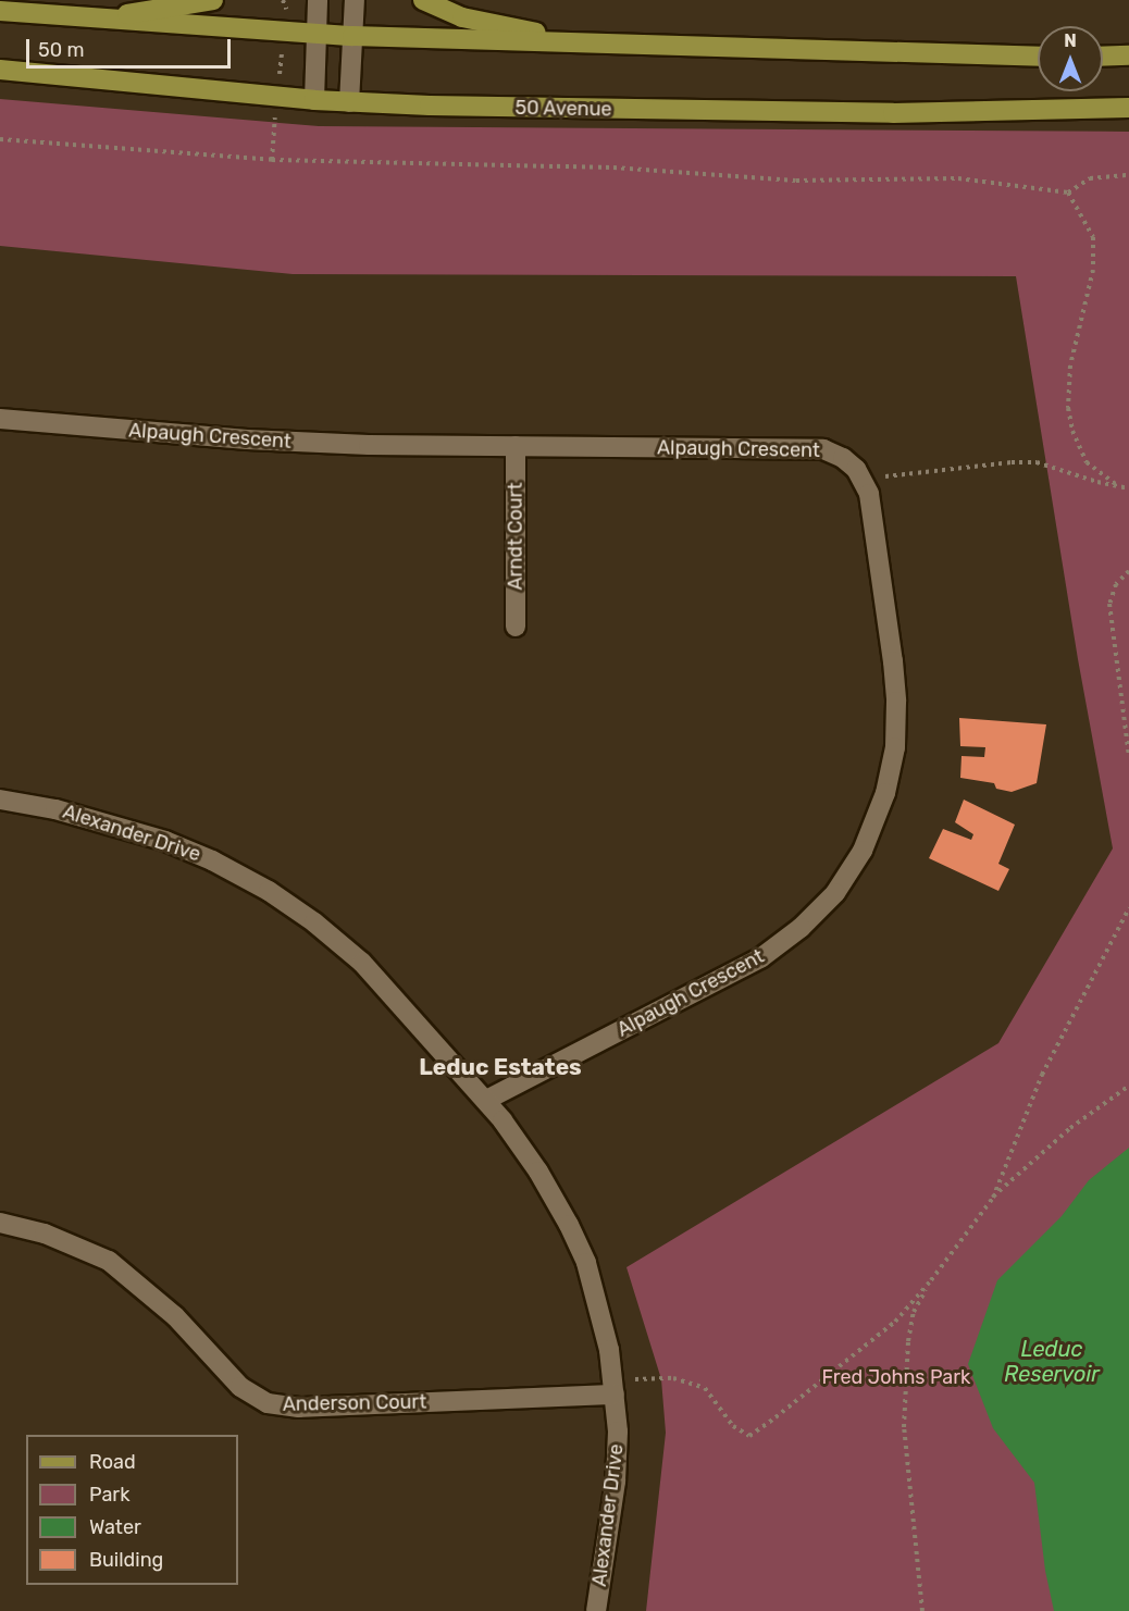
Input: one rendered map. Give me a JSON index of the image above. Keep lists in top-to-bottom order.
{
  "streets": {
    "main road": ["50 Avenue"],
    "street": [
      "Alpaugh Crescent",
      "Arndt Court",
      "Alexander Drive",
      "Anderson Court"
    ]
  },
  "crossings": [
    ["Alpaugh Crescent", "Arndt Court"],
    ["Alpaugh Crescent", "Alexander Drive"],
    ["Alexander Drive", "Anderson Court"]
  ],
  "districts": ["Leduc Estates"],
  "water": ["Leduc Reservoir"],
  "parks": ["Fred Johns Park"],
  "legend": [
    "Road",
    "Park",
    "Water",
    "Building"
  ],
  "scale_bar": "50 m",
  "north": "top"
}
